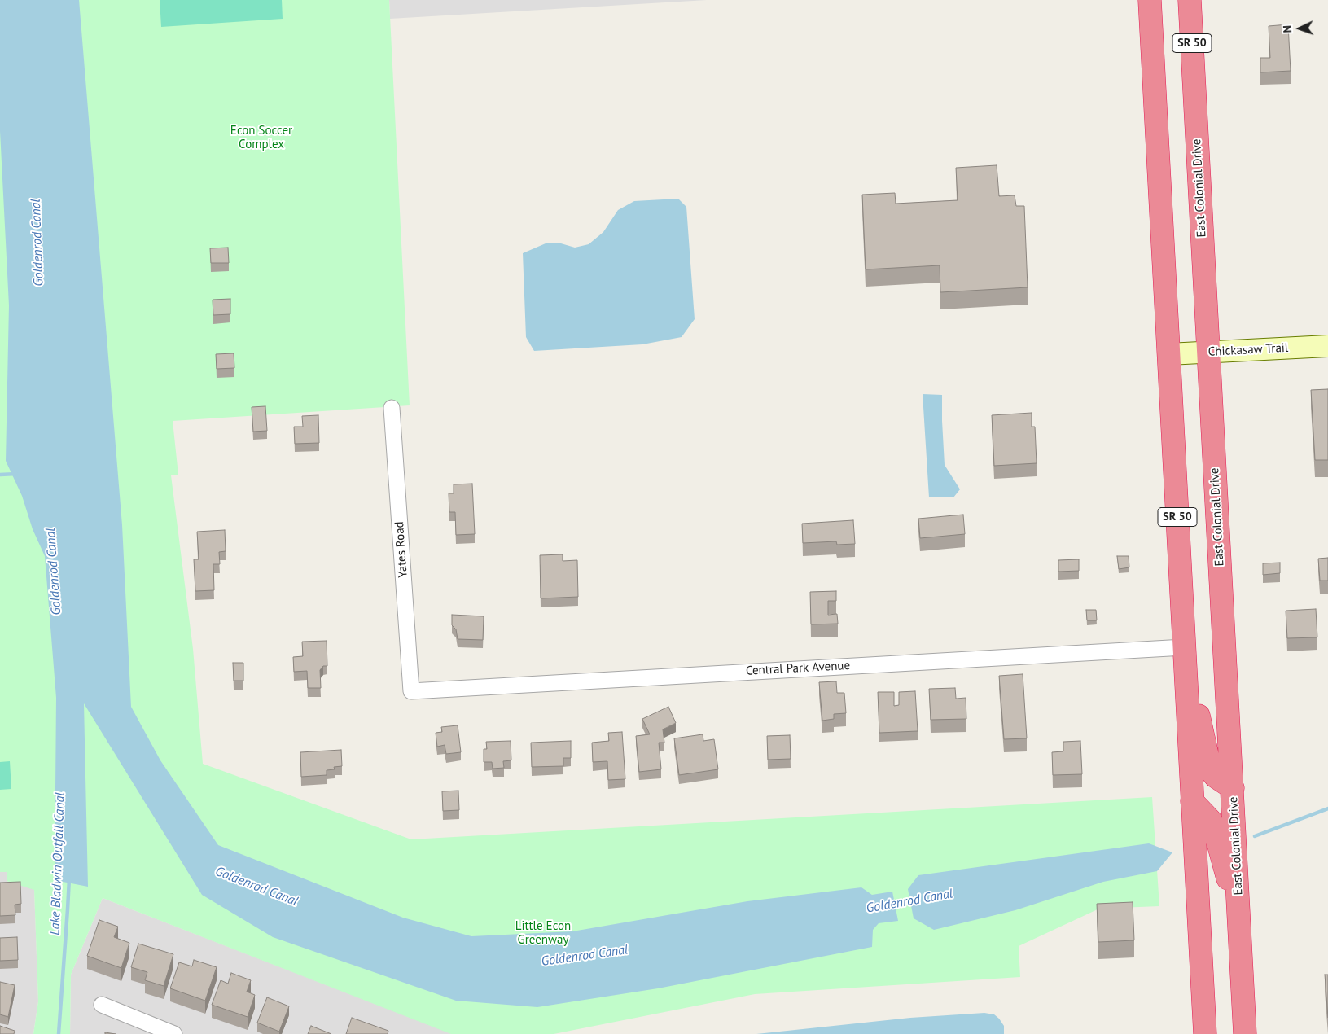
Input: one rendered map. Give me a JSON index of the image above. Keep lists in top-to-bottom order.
{
  "streets": {
    "highway": ["SR 50", "East Colonial Drive"],
    "street": ["Chickasaw Trail", "Yates Road", "Central Park Avenue"]
  },
  "crossings": [
    ["SR 50", "Chickasaw Trail"],
    ["SR 50", "Central Park Avenue"],
    ["East Colonial Drive", "Chickasaw Trail"],
    ["Yates Road", "Central Park Avenue"]
  ],
  "water": ["Goldenrod Canal", "Lake Bladwin Outfall Canal"],
  "parks": ["Econ Soccer Complex", "Little Econ Greenway"],
  "north": "left"
}
